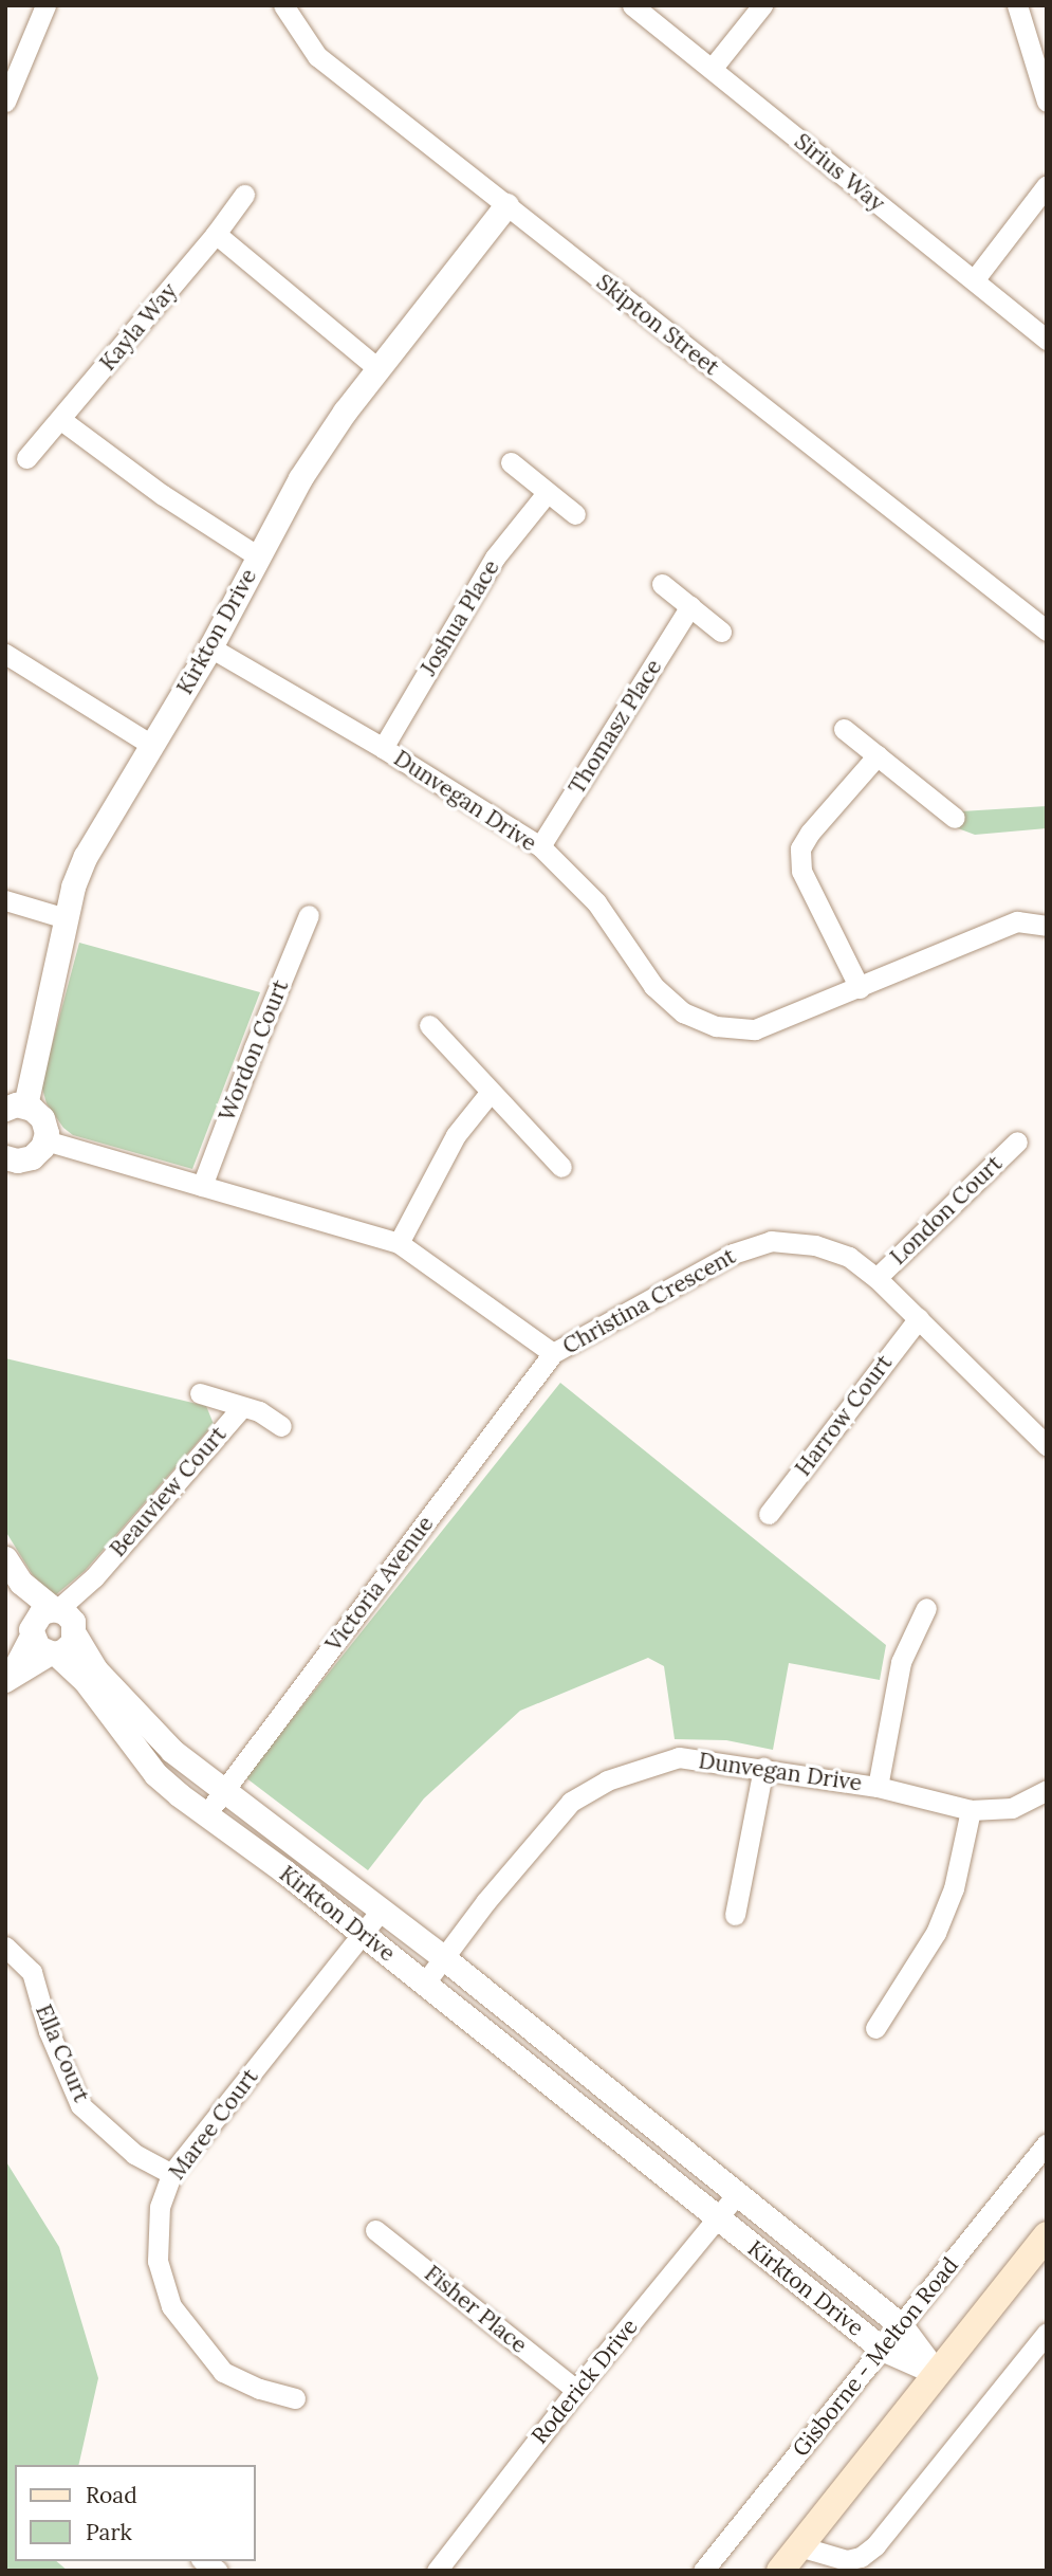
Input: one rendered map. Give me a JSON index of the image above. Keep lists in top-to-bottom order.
{
  "streets": {
    "street": [
      "Sirius Way",
      "Skipton Street",
      "Kayla Way",
      "Joshua Place",
      "Kirkton Drive",
      "Thomasz Place",
      "Dunvegan Drive",
      "Wordon Court",
      "London Court",
      "Christina Crescent",
      "Harrow Court",
      "Beauview Court",
      "Victoria Avenue",
      "Ella Court",
      "Maree Court",
      "Fisher Place",
      "Gisborne - Melton Road",
      "Roderick Drive"
    ]
  },
  "crossings": [
    ["Skipton Street", "Kirkton Drive"],
    ["Joshua Place", "Dunvegan Drive"],
    ["Kirkton Drive", "Dunvegan Drive"],
    ["Kirkton Drive", "Beauview Court"],
    ["Kirkton Drive", "Victoria Avenue"],
    ["Kirkton Drive", "Maree Court"],
    ["Kirkton Drive", "Gisborne - Melton Road"],
    ["Kirkton Drive", "Roderick Drive"],
    ["Thomasz Place", "Dunvegan Drive"],
    ["Wordon Court", "Christina Crescent"],
    ["London Court", "Christina Crescent"],
    ["Christina Crescent", "Harrow Court"],
    ["Christina Crescent", "Victoria Avenue"],
    ["Ella Court", "Maree Court"],
    ["Fisher Place", "Roderick Drive"]
  ],
  "legend": ["Road", "Park"]
}
